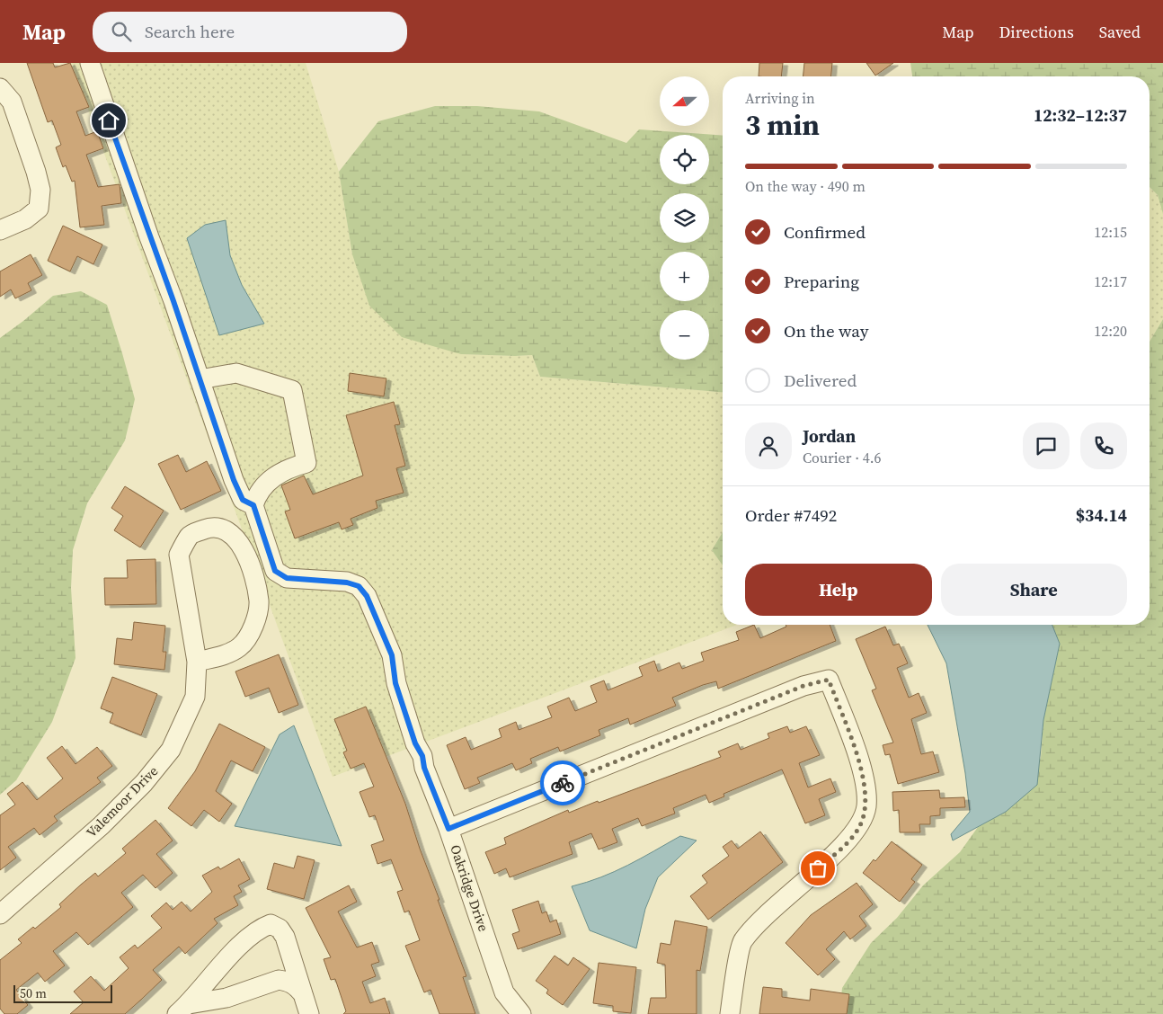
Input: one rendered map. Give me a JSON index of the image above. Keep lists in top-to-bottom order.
{
  "streets": {
    "street": ["Valemoor Drive", "Oakridge Drive"]
  },
  "scale_bar": "50 m",
  "north": "left",
  "page": {
    "header": "Map",
    "search": "Search here",
    "nav": ["Map", "Directions", "Saved"],
    "map_buttons": ["+", "−"],
    "heading": ["3 min", "Arriving in", "12:32–12:37"],
    "panel": [
      "Jordan",
      "Courier · 4.6",
      "Order #7492",
      "$34.14"
    ],
    "bar": "On the way · 490 m",
    "list": [
      ["Confirmed", "12:15"],
      ["Preparing", "12:17"],
      ["On the way", "12:20"],
      "Delivered"
    ],
    "buttons": ["Help", "Share"],
    "scale": "50 m"
  }
}
